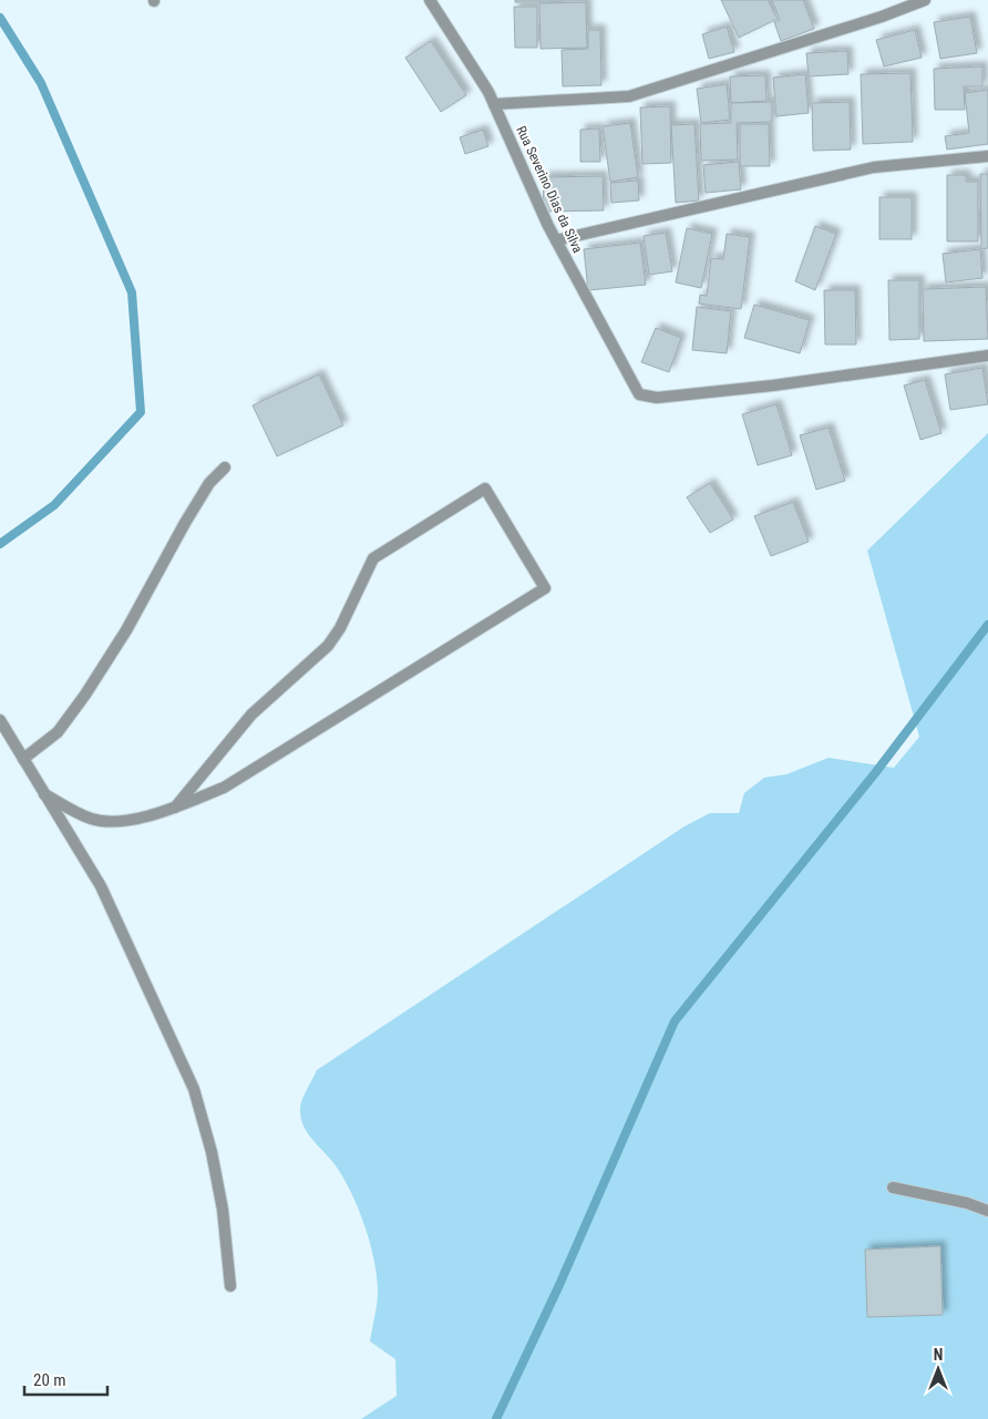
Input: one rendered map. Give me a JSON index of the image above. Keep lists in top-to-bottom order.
{
  "streets": {
    "street": ["Rua Severino Dias da Silva"]
  },
  "scale_bar": "20 m",
  "north": "top"
}
